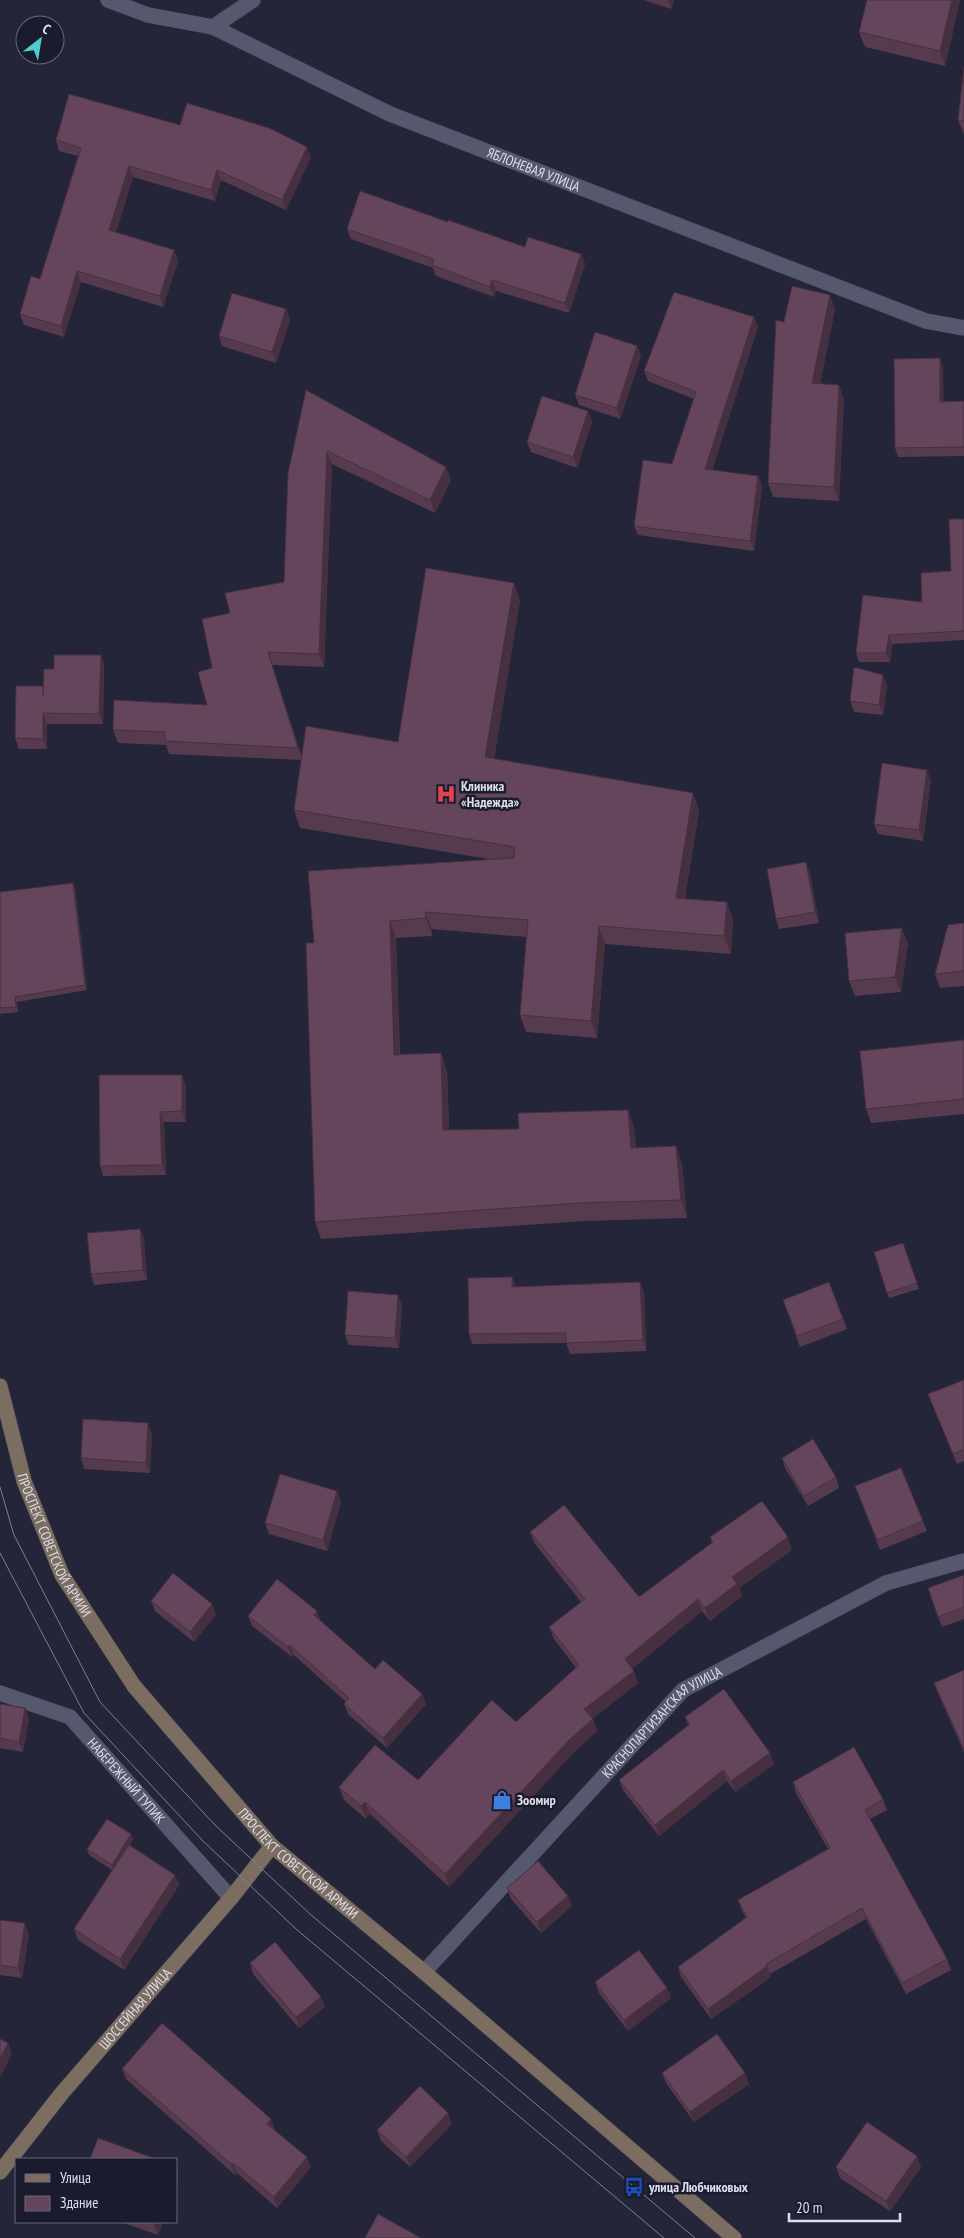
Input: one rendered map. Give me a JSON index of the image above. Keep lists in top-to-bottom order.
{
  "streets": {
    "main road": ["ПРОСПЕКТ СОВЕТСКОЙ АРМИИ", "ШОССЕЙНАЯ УЛИЦА"],
    "street": ["ЯБЛОНЕВАЯ УЛИЦА", "КРАСНОПАРТИЗАНСКАЯ УЛИЦА", "НАБЕРЕЖНЫЙ ТУПИК"]
  },
  "crossings": [
    ["ПРОСПЕКТ СОВЕТСКОЙ АРМИИ", "КРАСНОПАРТИЗАНСКАЯ УЛИЦА"],
    ["ПРОСПЕКТ СОВЕТСКОЙ АРМИИ", "ШОССЕЙНАЯ УЛИЦА"],
    ["НАБЕРЕЖНЫЙ ТУПИК", "ШОССЕЙНАЯ УЛИЦА"]
  ],
  "places": {
    "hospital": ["Клиника «Надежда»"],
    "shop": ["Зоомир"],
    "bus stop": ["улица Любчиковых"]
  },
  "legend": ["Улица", "Здание"],
  "scale_bar": "20 m",
  "north": "top right"
}
